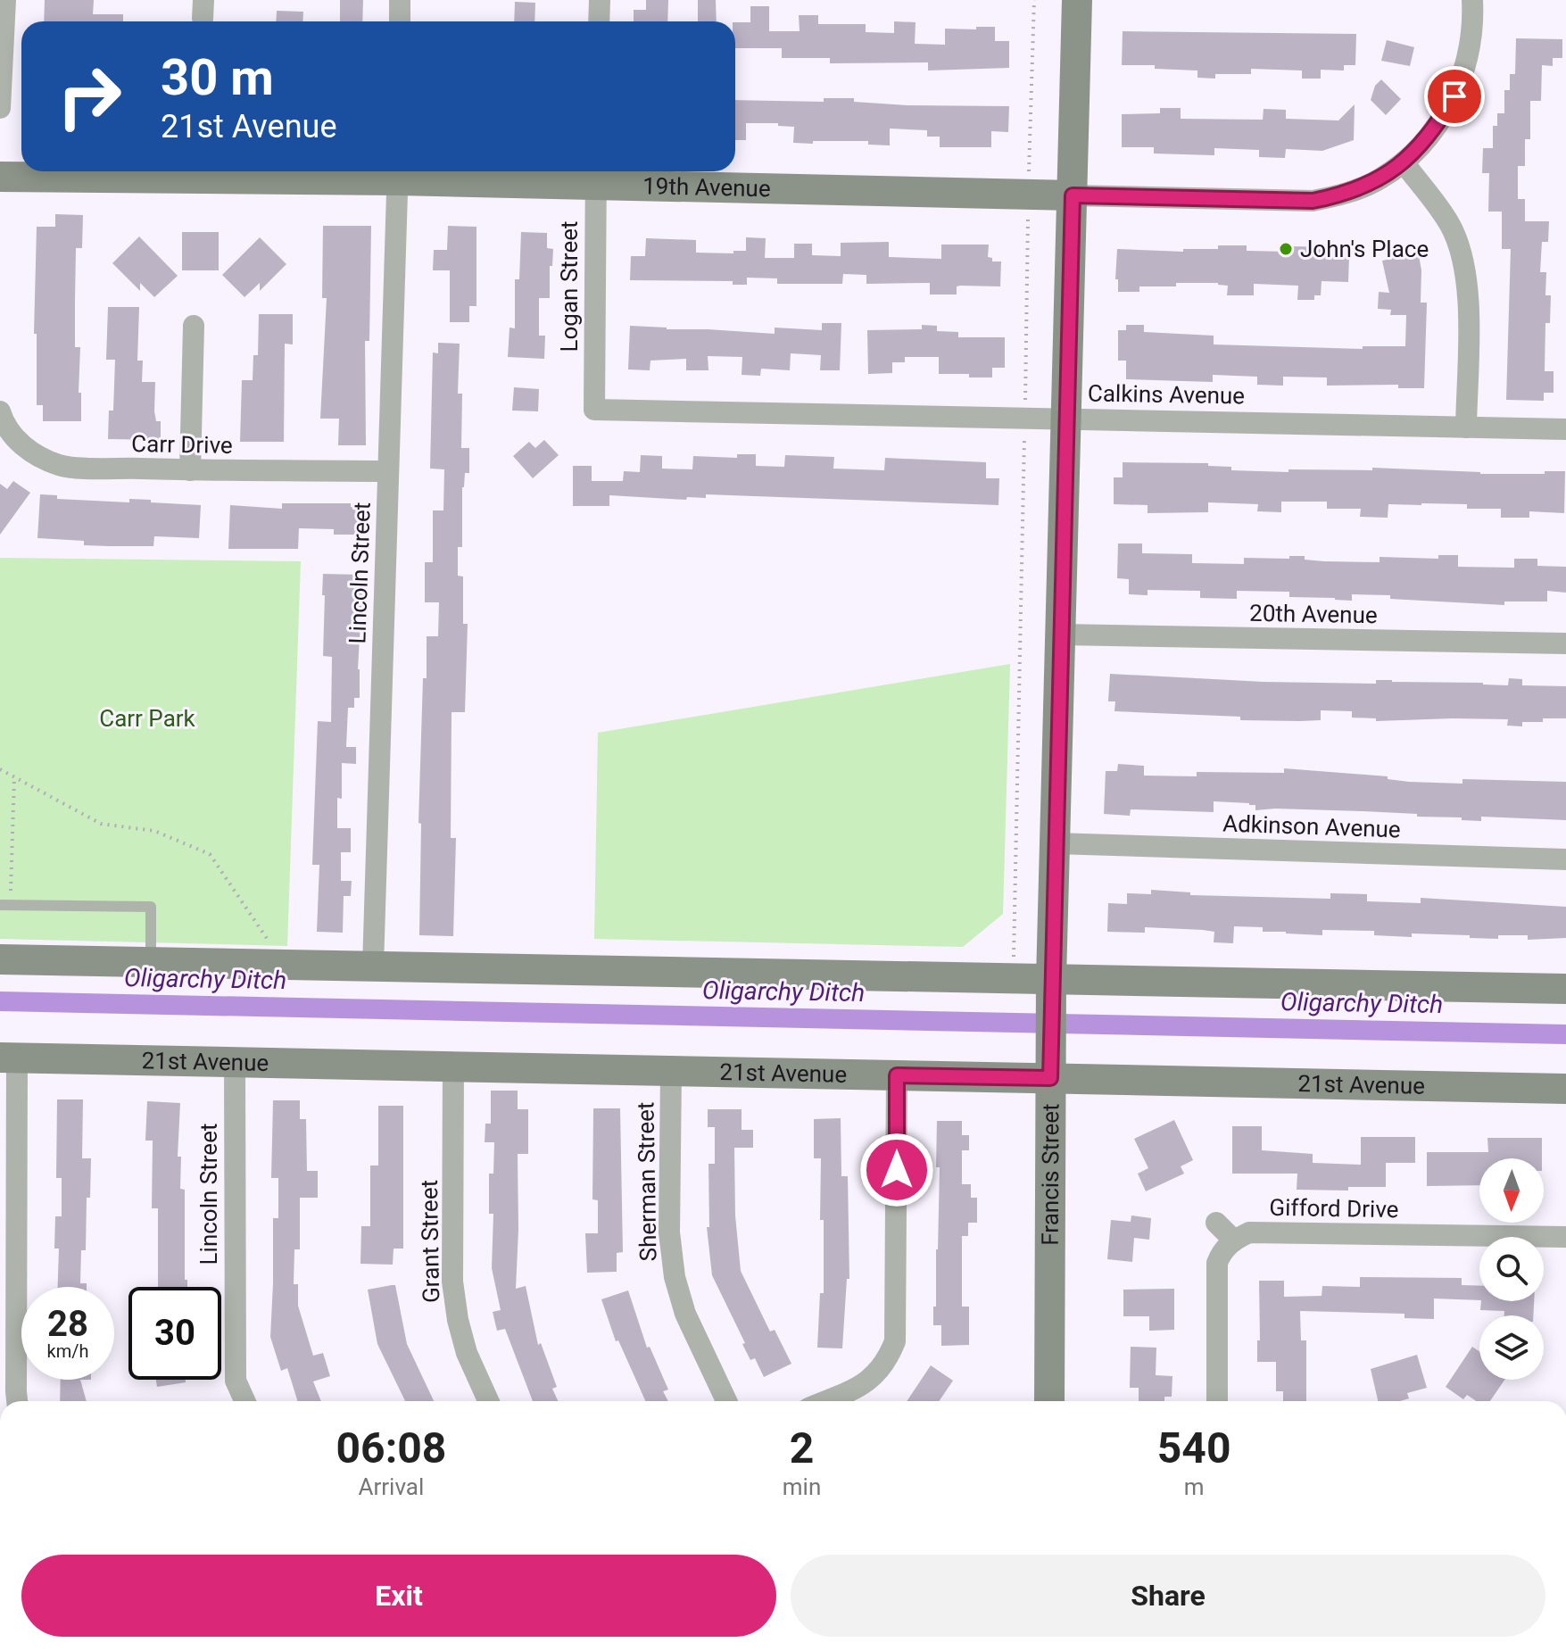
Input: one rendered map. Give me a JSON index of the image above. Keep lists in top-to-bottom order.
{
  "streets": {
    "street": [
      "19th Avenue",
      "Logan Street",
      "Calkins Avenue",
      "Carr Drive",
      "Lincoln Street",
      "20th Avenue",
      "Adkinson Avenue",
      "21st Avenue",
      "Francis Street",
      "Sherman Street",
      "Gifford Drive",
      "Grant Street"
    ]
  },
  "crossings": [
    ["19th Avenue", "Logan Street"],
    ["19th Avenue", "Lincoln Street"],
    ["19th Avenue", "Francis Street"],
    ["Logan Street", "Calkins Avenue"],
    ["Calkins Avenue", "Francis Street"],
    ["Carr Drive", "Lincoln Street"],
    ["Lincoln Street", "21st Avenue"],
    ["20th Avenue", "Francis Street"],
    ["Adkinson Avenue", "Francis Street"],
    ["21st Avenue", "Francis Street"],
    ["21st Avenue", "Sherman Street"],
    ["21st Avenue", "Grant Street"]
  ],
  "water": ["Oligarchy Ditch"],
  "parks": ["Carr Park"],
  "places": ["John's Place"],
  "north": "bottom",
  "page": {
    "turn": ["30 m", "21st Avenue"],
    "speed": "28 km/h",
    "limit": "30",
    "eta": [
      "06:08",
      "Arrival",
      "2",
      "min",
      "540",
      "m"
    ],
    "buttons": ["Exit", "Share"]
  }
}
